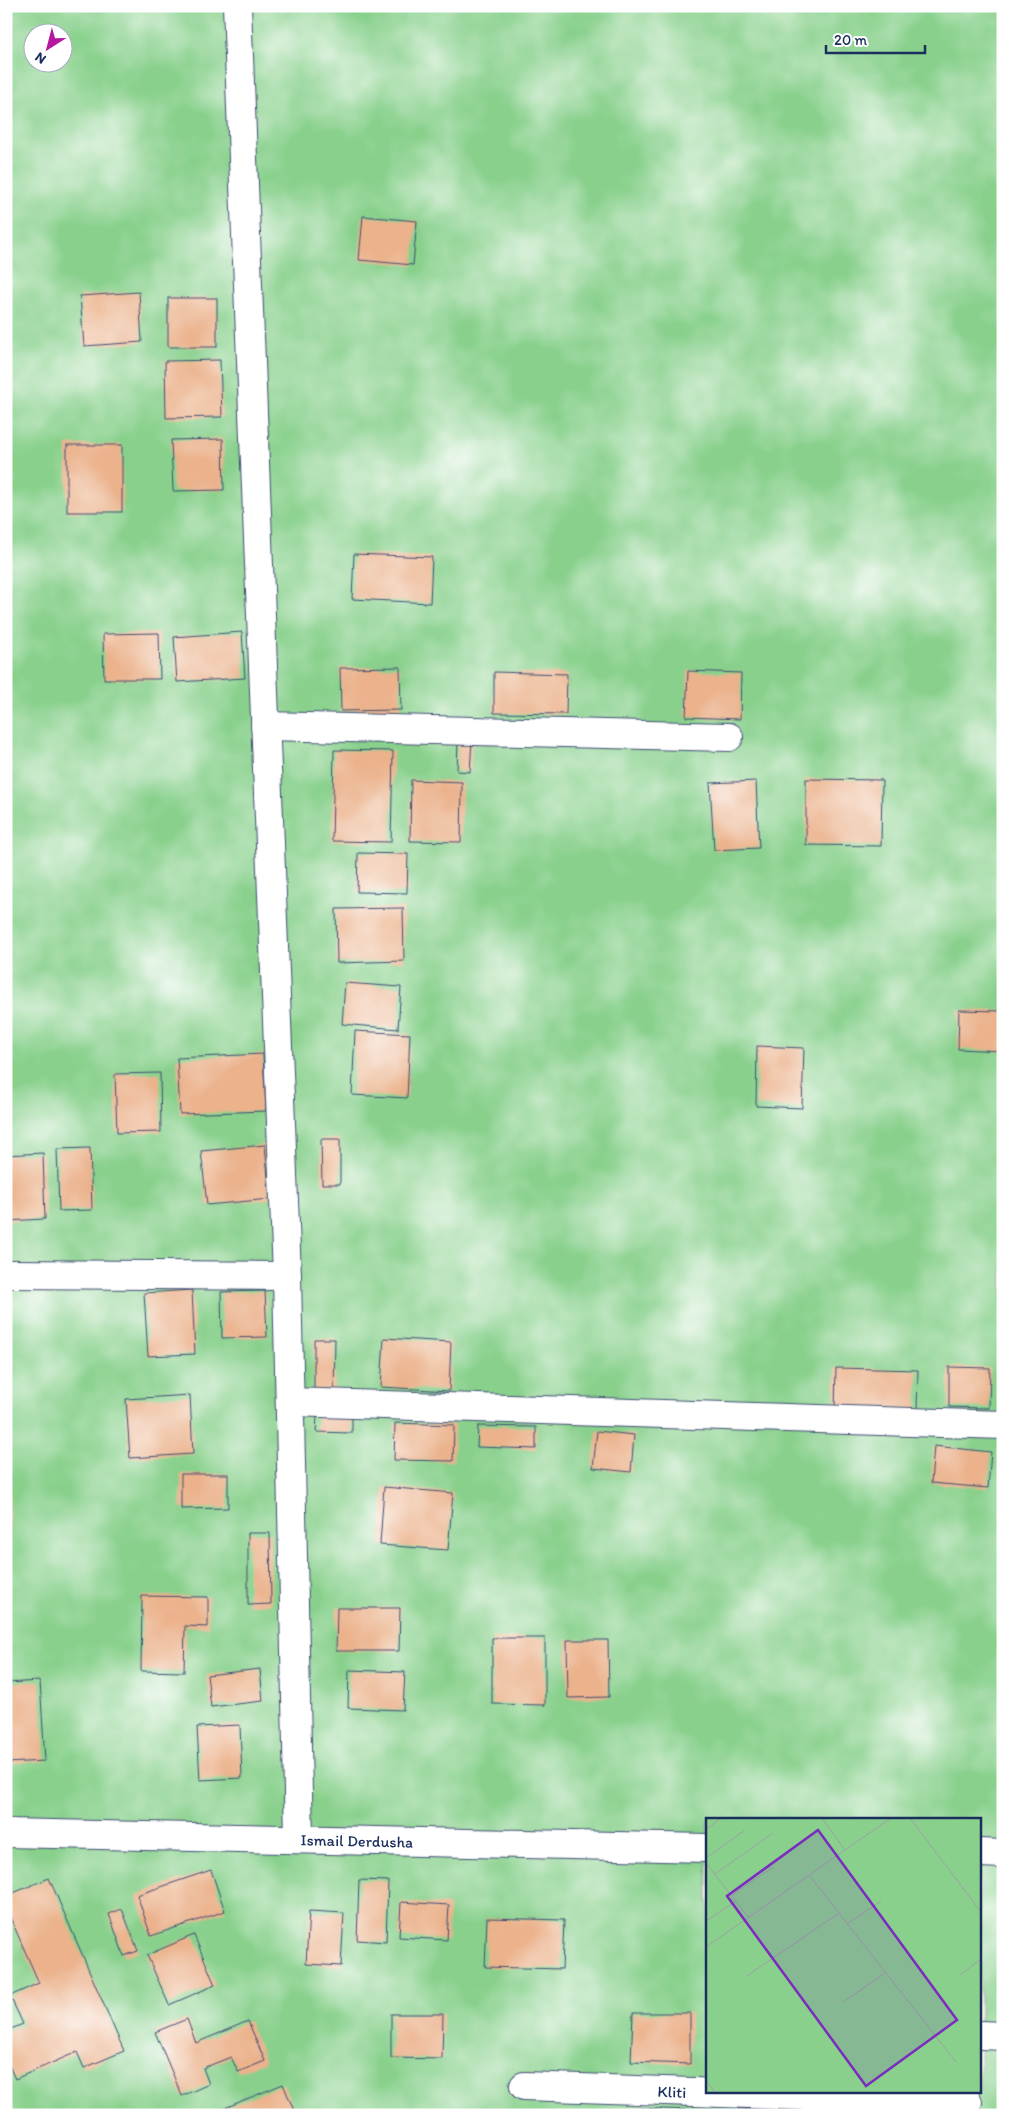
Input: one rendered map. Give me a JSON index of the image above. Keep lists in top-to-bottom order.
{
  "streets": {
    "street": ["Ismail Derdusha", "Kliti"]
  },
  "scale_bar": "20 m",
  "north": "bottom left"
}
